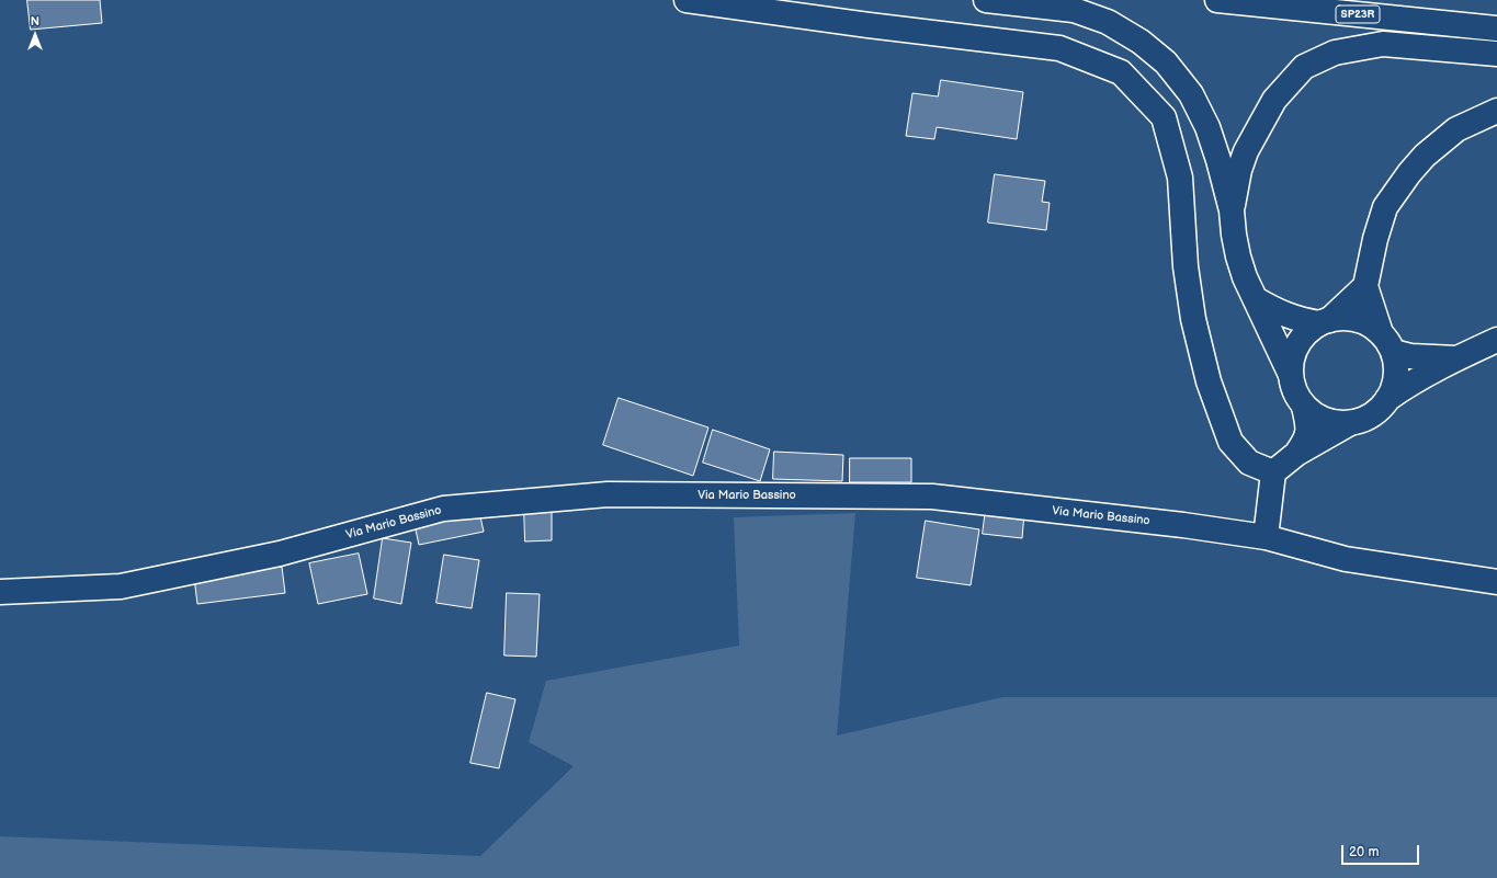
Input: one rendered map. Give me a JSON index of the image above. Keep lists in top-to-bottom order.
{
  "streets": {
    "street": ["SP23R", "Via Mario Bassino"]
  },
  "scale_bar": "20 m",
  "north": "top"
}
